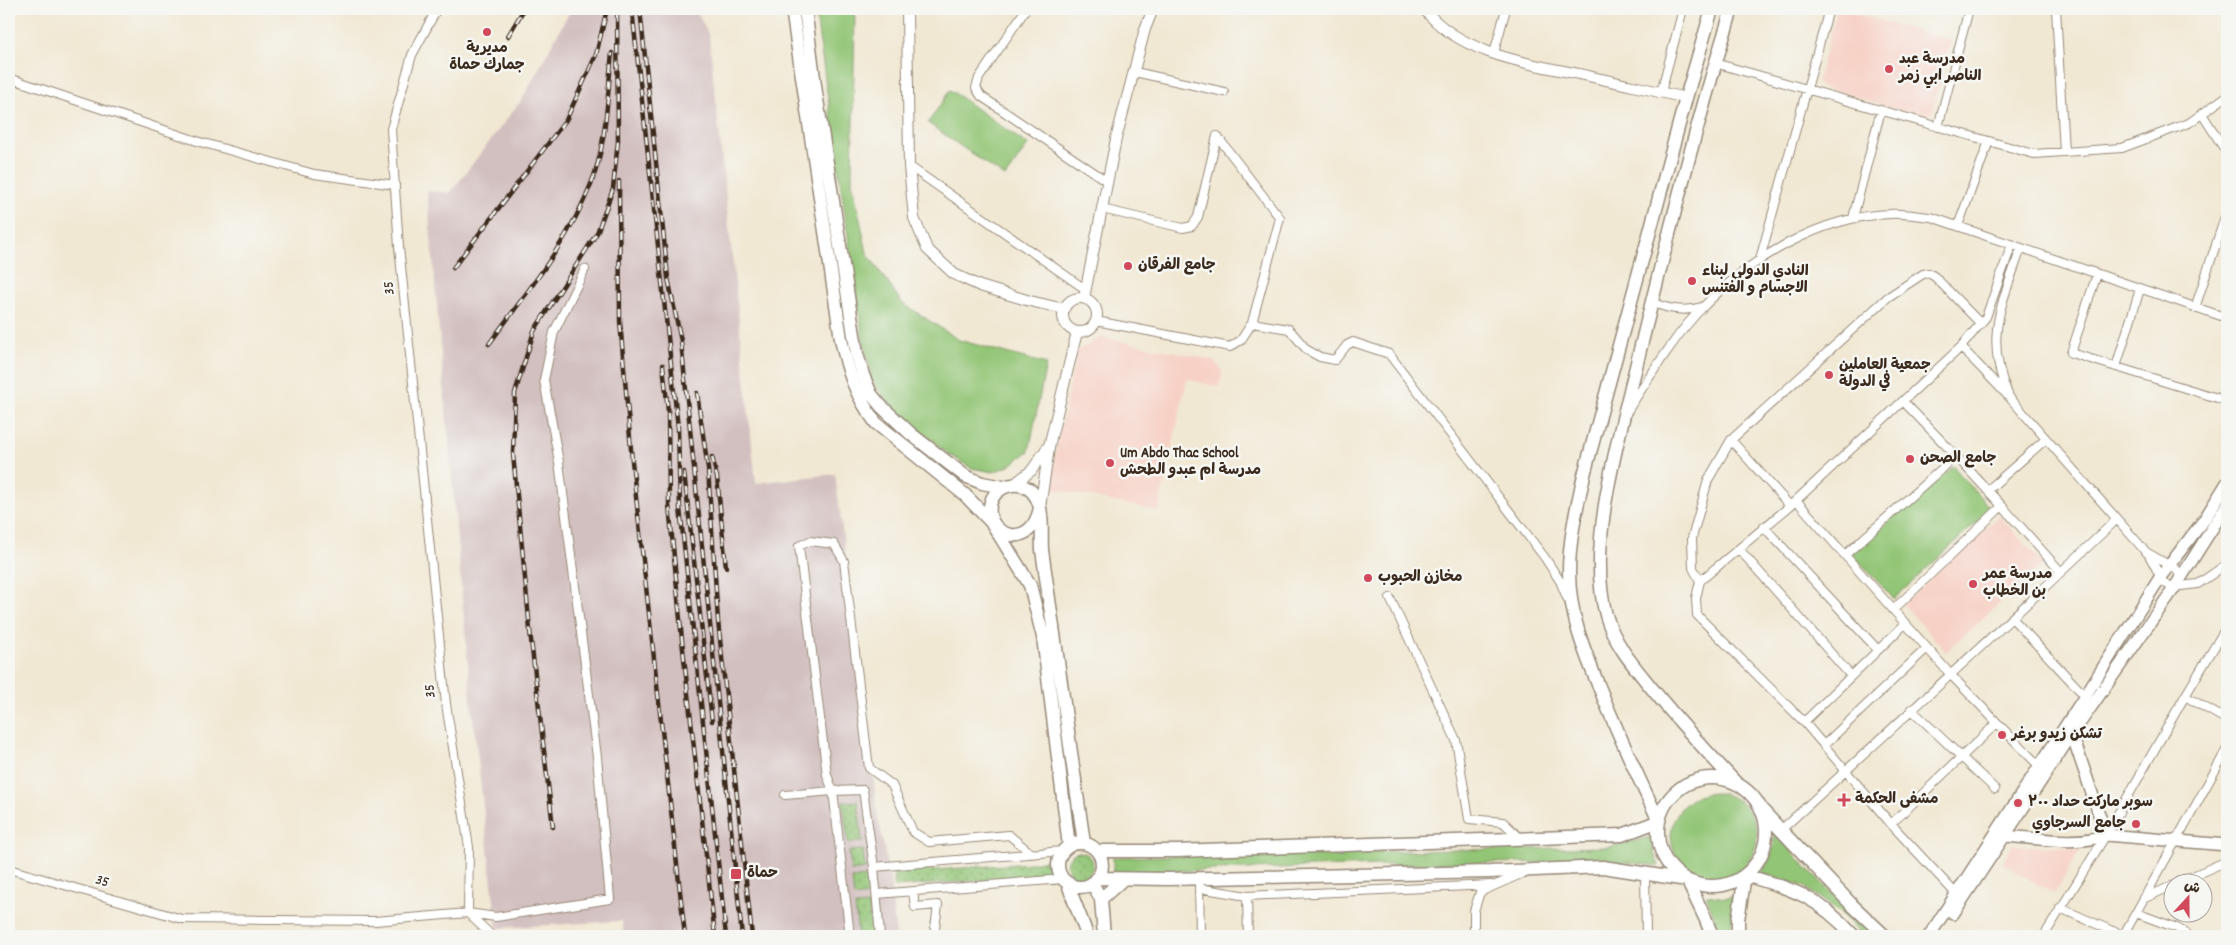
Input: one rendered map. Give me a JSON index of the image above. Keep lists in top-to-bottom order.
{
  "streets": {
    "street": ["35"]
  },
  "places": {
    "other": [
      "مديرية جمارك حماة",
      "مدرسة عبد الناصر ابي زمر",
      "جامع الفرقان",
      "النادي الدولي لبناء الاجسام و الفتنس",
      "جمعية العاملين في الدولة",
      "جامع الصحن",
      "Um Abdo Thac School مدرسة ام عبدو الطحش",
      "مخازن الحبوب",
      "مدرسة عمر بن الخطاب",
      "تشكن زيدو برغر",
      "سوبر ماركت حداد ٣٠٠",
      "جامع السرجاوي"
    ],
    "health": ["مشفى الحكمة"],
    "transit": ["حماة"]
  },
  "north": "top"
}
